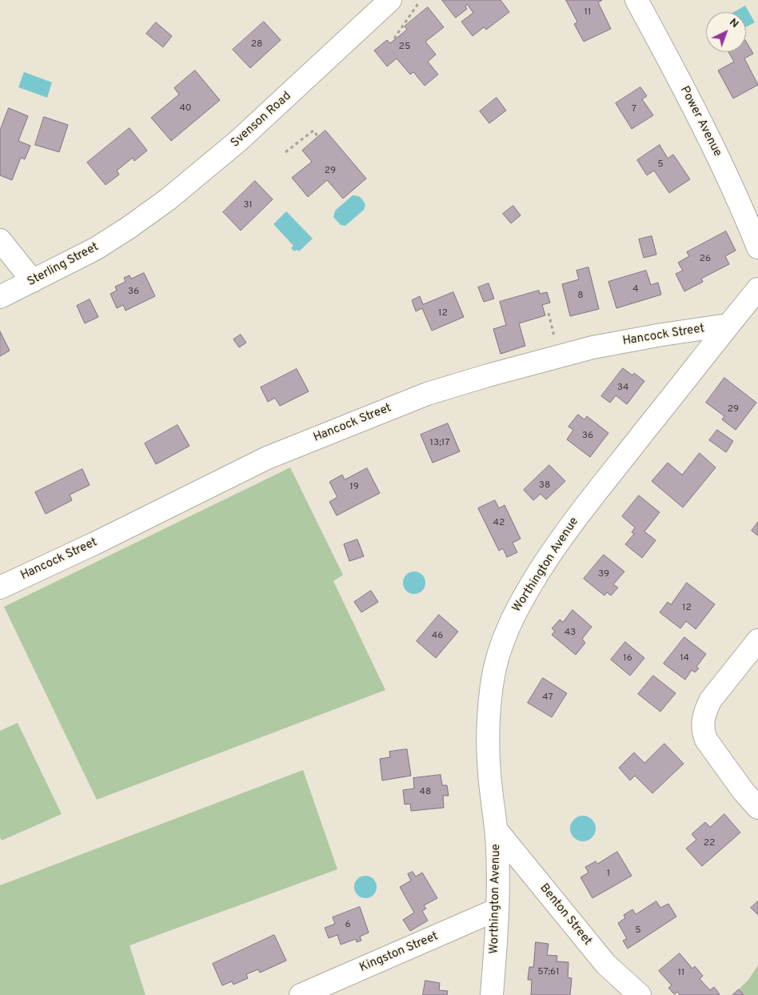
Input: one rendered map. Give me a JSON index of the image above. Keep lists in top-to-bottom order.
{
  "streets": {
    "street": [
      "Svenson Road",
      "Power Avenue",
      "Sterling Street",
      "Hancock Street",
      "Worthington Avenue",
      "Benton Street",
      "Kingston Street"
    ]
  },
  "crossings": [
    ["Svenson Road", "Sterling Street"],
    ["Hancock Street", "Worthington Avenue"],
    ["Worthington Avenue", "Benton Street"],
    ["Worthington Avenue", "Kingston Street"]
  ],
  "house_numbers": [
    "11",
    "28",
    "25",
    "40",
    "7",
    "5",
    "29",
    "31",
    "26",
    "4",
    "36",
    "8",
    "12",
    "34",
    "29",
    "36",
    "13;17",
    "38",
    "19",
    "42",
    "39",
    "12",
    "43",
    "46",
    "16",
    "14",
    "47",
    "48",
    "22",
    "1",
    "6",
    "5",
    "57;61",
    "11"
  ],
  "north": "top right"
}
